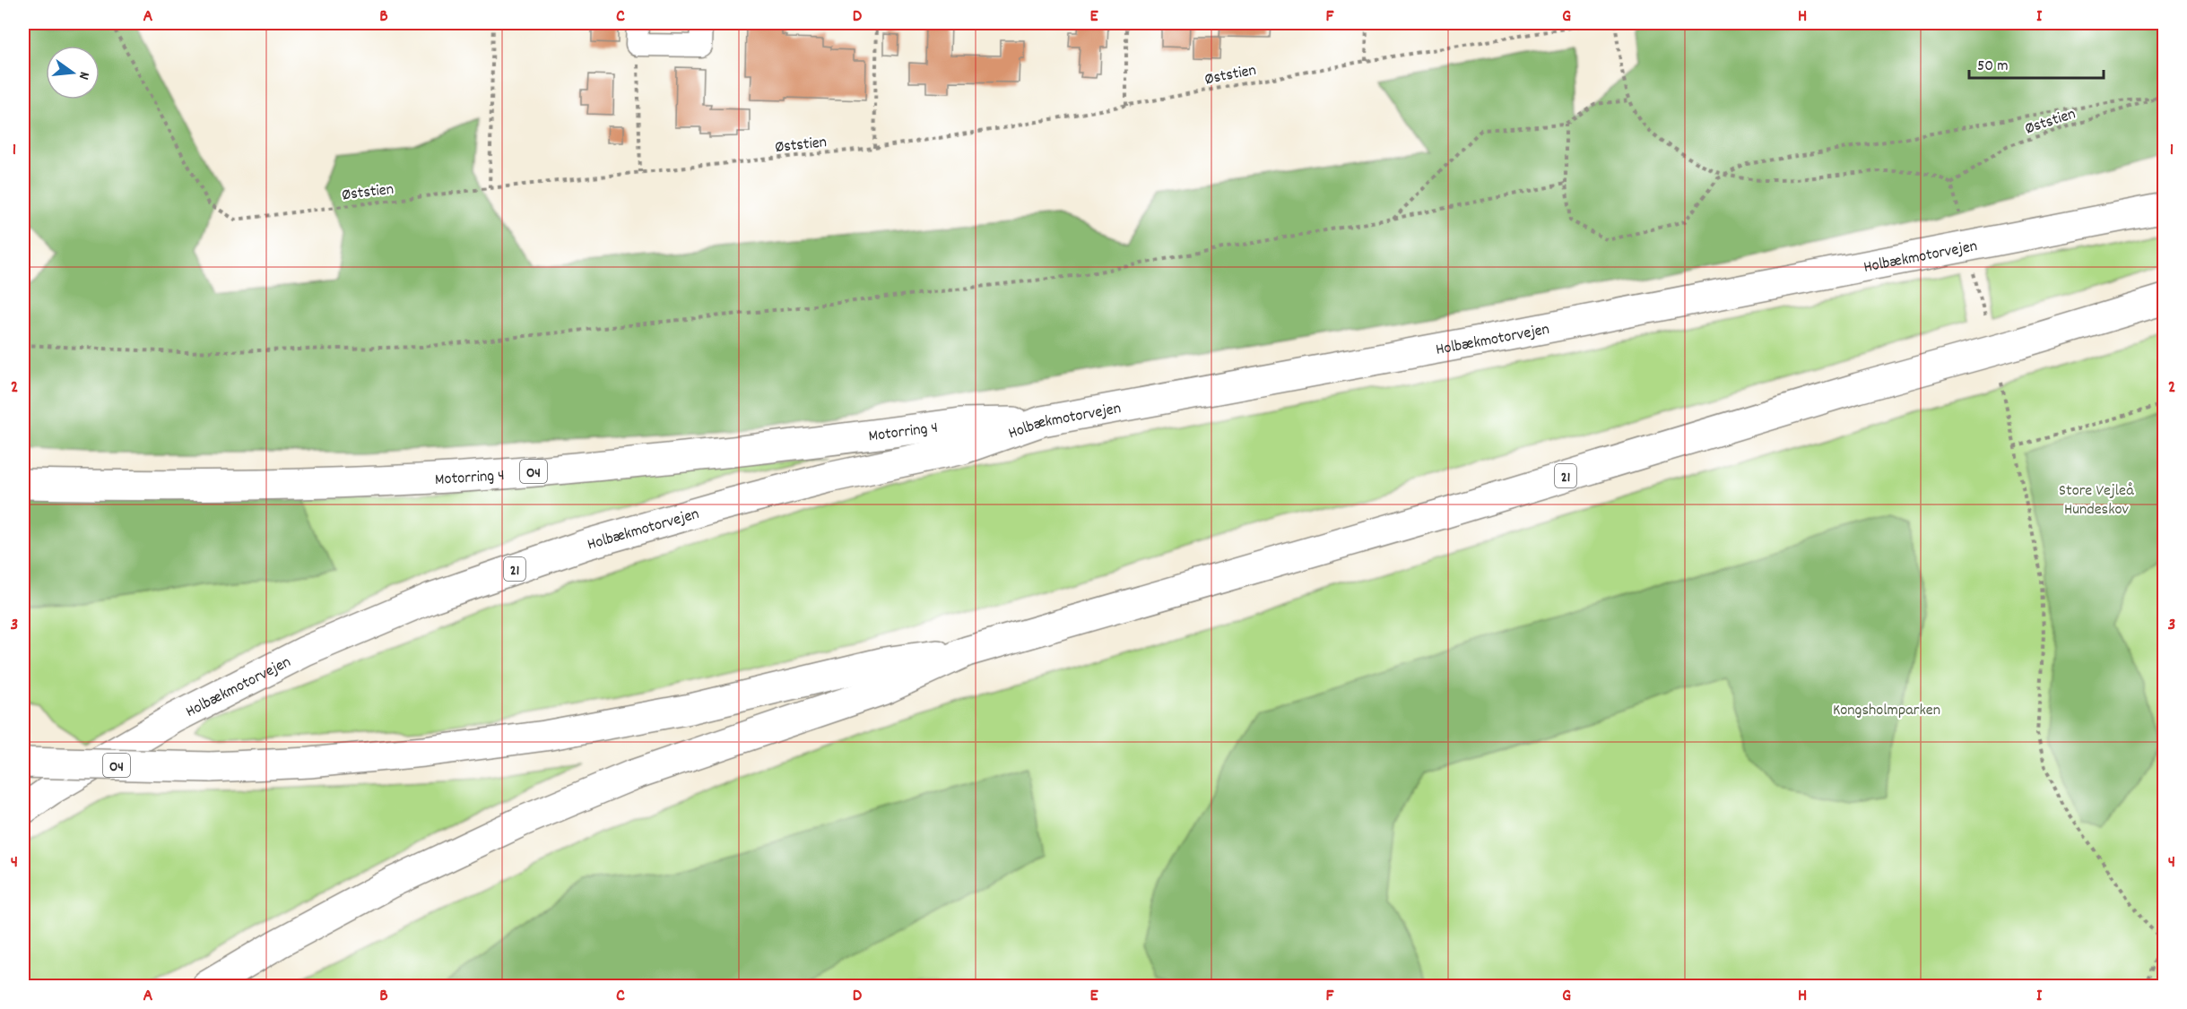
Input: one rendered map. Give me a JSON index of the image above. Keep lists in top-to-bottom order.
{
  "streets": {
    "highway": [
      "Holbækmotorvejen",
      "Motorring 4",
      "O4",
      "21"
    ],
    "path": ["Øststien"]
  },
  "crossings": [
    ["Holbækmotorvejen", "Motorring 4"],
    ["O4", "21"]
  ],
  "parks": ["Store Vejleå Hundeskov", "Kongsholmparken"],
  "scale_bar": "50 m",
  "north": "right",
  "grid": {
    "columns": [
      "A",
      "B",
      "C",
      "D",
      "E",
      "F",
      "G",
      "H",
      "I"
    ],
    "rows": [
      "1",
      "2",
      "3",
      "4"
    ]
  }
}
